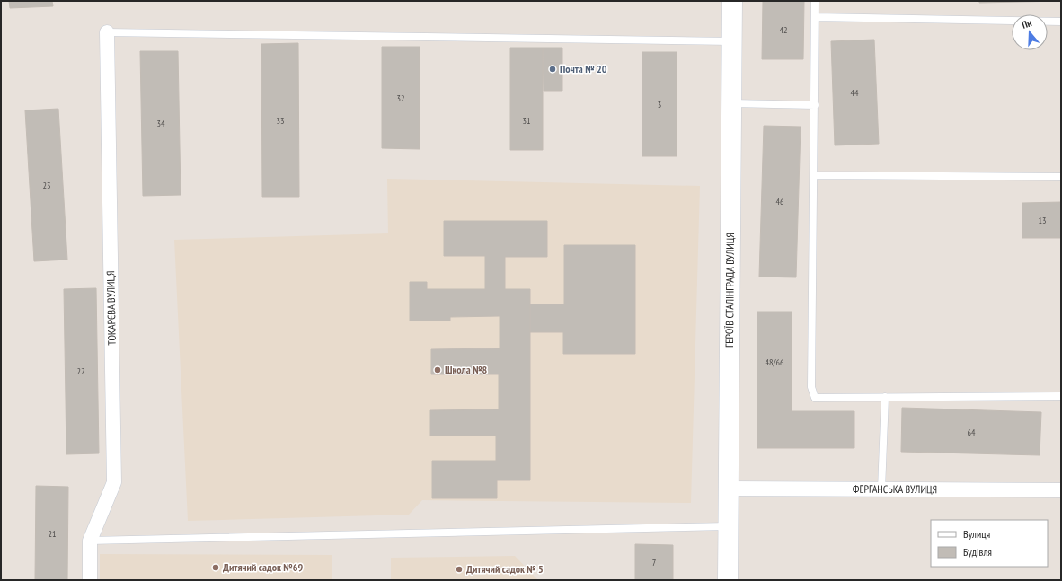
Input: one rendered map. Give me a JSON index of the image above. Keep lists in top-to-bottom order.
{
  "streets": {
    "main road": ["ГЕРОЇВ СТАЛІНГРАДА ВУЛИЦЯ"],
    "street": ["ТОКАРЄВА ВУЛИЦЯ", "ФЕРГАНСЬКА ВУЛИЦЯ"]
  },
  "crossings": [
    ["ГЕРОЇВ СТАЛІНГРАДА ВУЛИЦЯ", "ФЕРГАНСЬКА ВУЛИЦЯ"]
  ],
  "places": [
    "Почта № 20",
    "Школа №8",
    "Дитячий садок №69",
    "Дитячий садок № 5"
  ],
  "house_numbers": [
    "42",
    "44",
    "32",
    "3",
    "33",
    "31",
    "34",
    "23",
    "46",
    "13",
    "48/66",
    "22",
    "64",
    "21",
    "7"
  ],
  "legend": ["Вулиця", "Будівля"],
  "north": "top"
}
